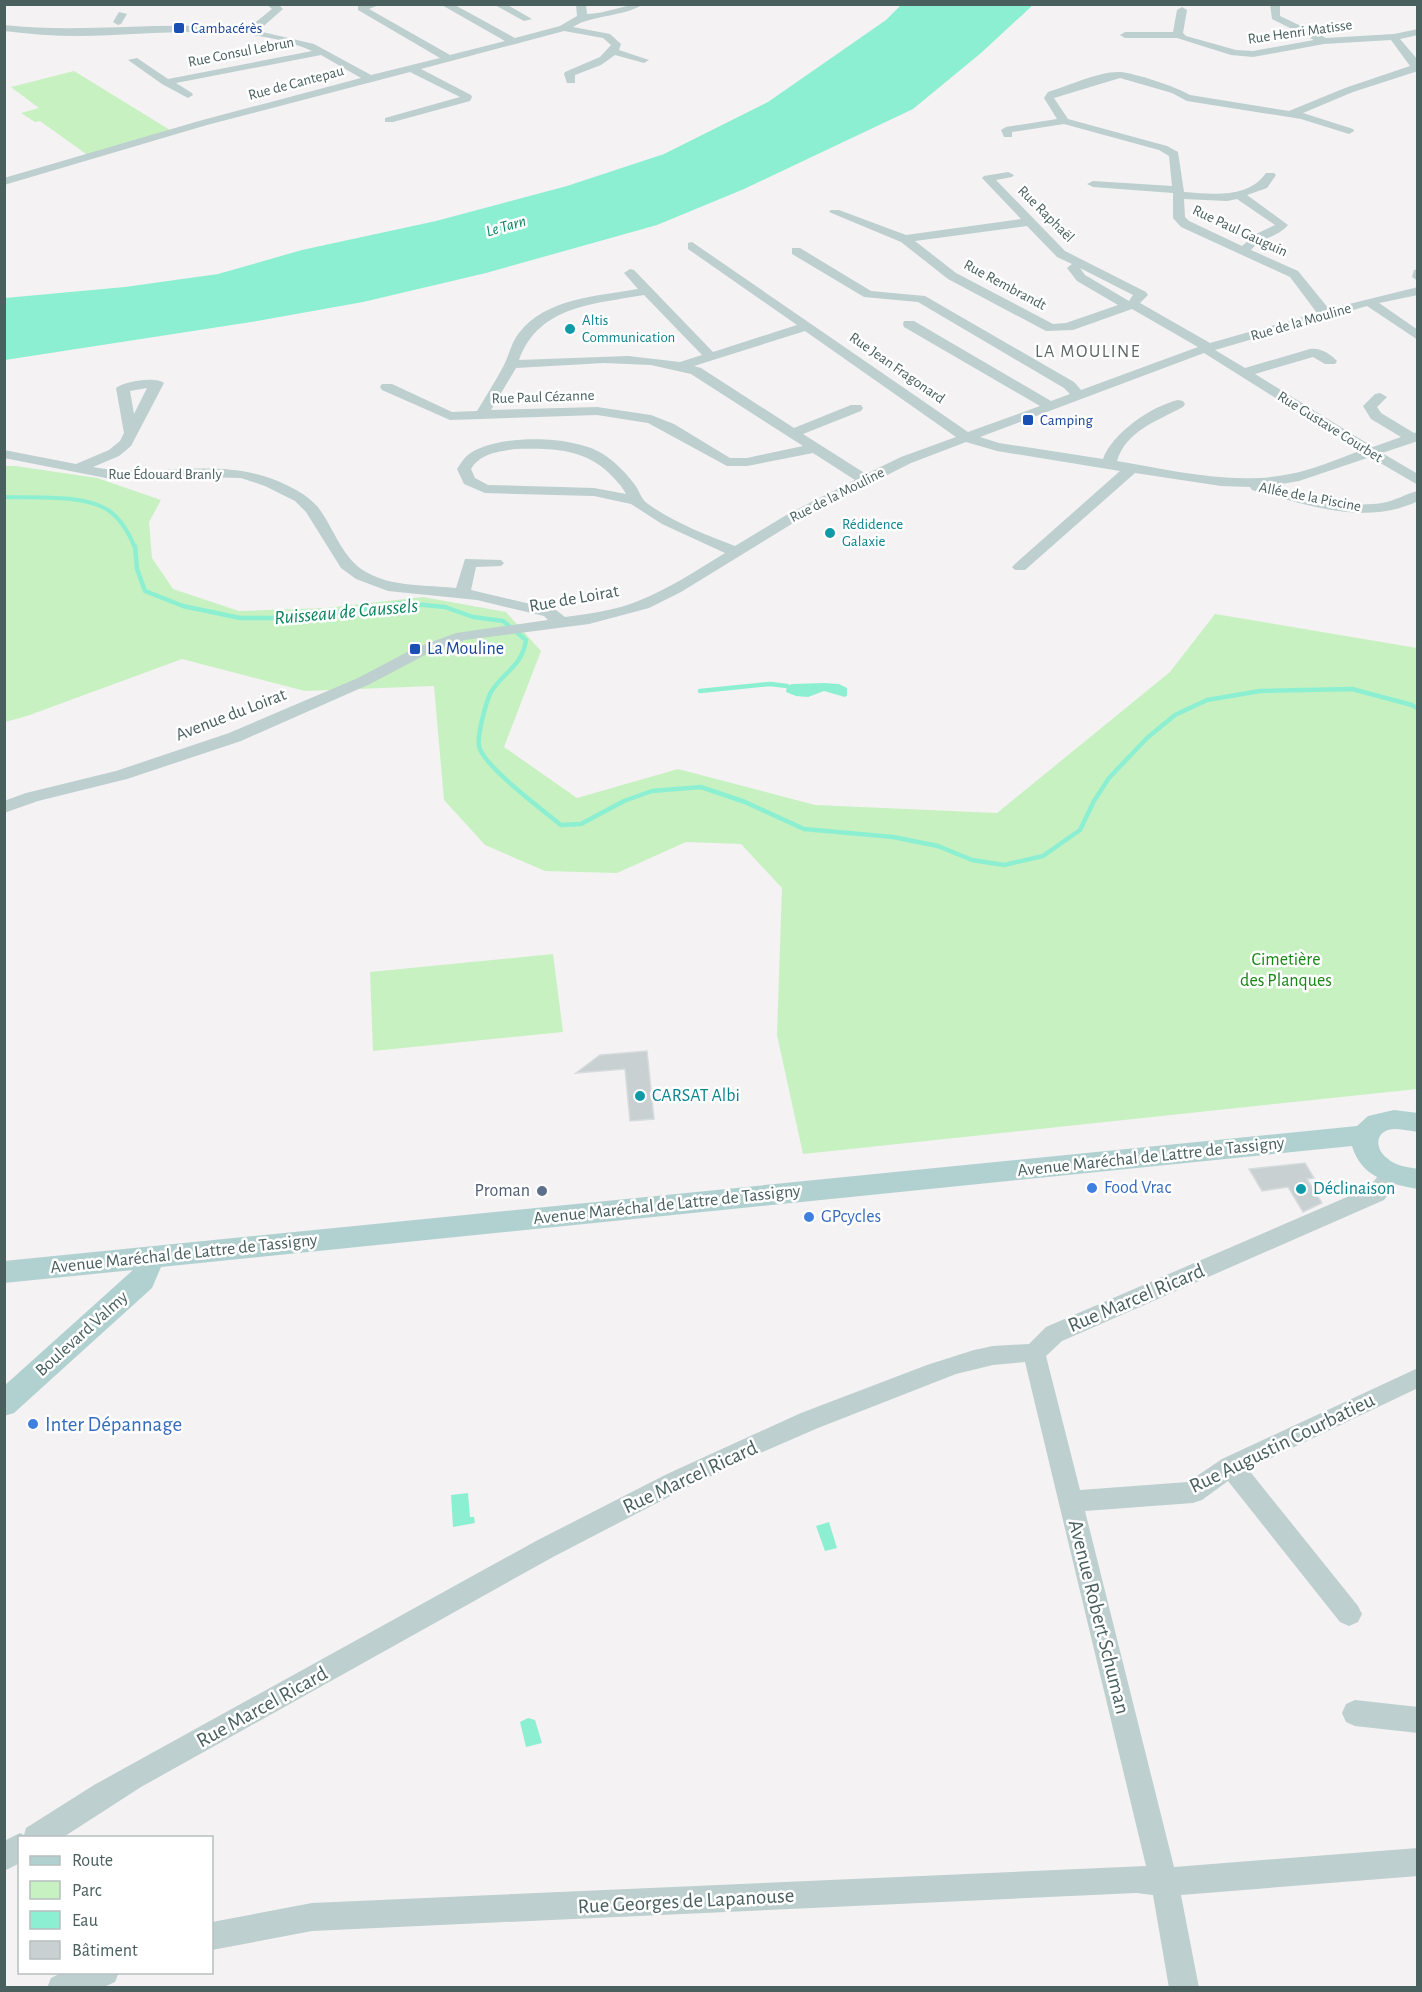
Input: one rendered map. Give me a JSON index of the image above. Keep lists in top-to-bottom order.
{
  "streets": {
    "main road": ["Avenue Maréchal de Lattre de Tassigny", "Boulevard Valmy"],
    "street": [
      "Rue Henri Matisse",
      "Rue Consul Lebrun",
      "Rue de Cantepau",
      "Rue Raphaël",
      "Rue Paul Gauguin",
      "Rue Rembrandt",
      "Rue de la Mouline",
      "Rue Jean Fragonard",
      "Rue Paul Cézanne",
      "Rue Gustave Courbet",
      "Rue Édouard Branly",
      "Allée de la Piscine",
      "Rue de Loirat",
      "Avenue du Loirat",
      "Rue Marcel Ricard",
      "Rue Augustin Courbatieu",
      "Avenue Robert Schuman",
      "Rue Georges de Lapanouse"
    ]
  },
  "crossings": [
    ["Rue Raphaël", "Rue Rembrandt"],
    ["Rue Paul Gauguin", "Rue de la Mouline"],
    ["Rue de la Mouline", "Rue Jean Fragonard"],
    ["Rue de la Mouline", "Rue Gustave Courbet"],
    ["Rue de la Mouline", "Allée de la Piscine"],
    ["Rue de la Mouline", "Rue de Loirat"],
    ["Rue Jean Fragonard", "Allée de la Piscine"],
    ["Rue Gustave Courbet", "Allée de la Piscine"],
    ["Rue Édouard Branly", "Rue de Loirat"],
    ["Rue de Loirat", "Avenue du Loirat"],
    ["Avenue Maréchal de Lattre de Tassigny", "Rue Marcel Ricard"],
    ["Avenue Maréchal de Lattre de Tassigny", "Boulevard Valmy"],
    ["Rue Marcel Ricard", "Avenue Robert Schuman"],
    ["Rue Augustin Courbatieu", "Avenue Robert Schuman"],
    ["Avenue Robert Schuman", "Rue Georges de Lapanouse"]
  ],
  "districts": ["LA MOULINE"],
  "water": ["Le Tarn", "Ruisseau de Caussels"],
  "parks": ["Cimetière des Planques"],
  "places": {
    "transit": ["Cambacérès", "Camping", "La Mouline"],
    "other": [
      "Altis Communication",
      "Rédidence Galaxie",
      "CARSAT Albi",
      "Food Vrac",
      "Déclinaison",
      "Proman",
      "GPcycles",
      "Inter Dépannage"
    ]
  },
  "legend": [
    "Route",
    "Parc",
    "Eau",
    "Bâtiment"
  ]
}
